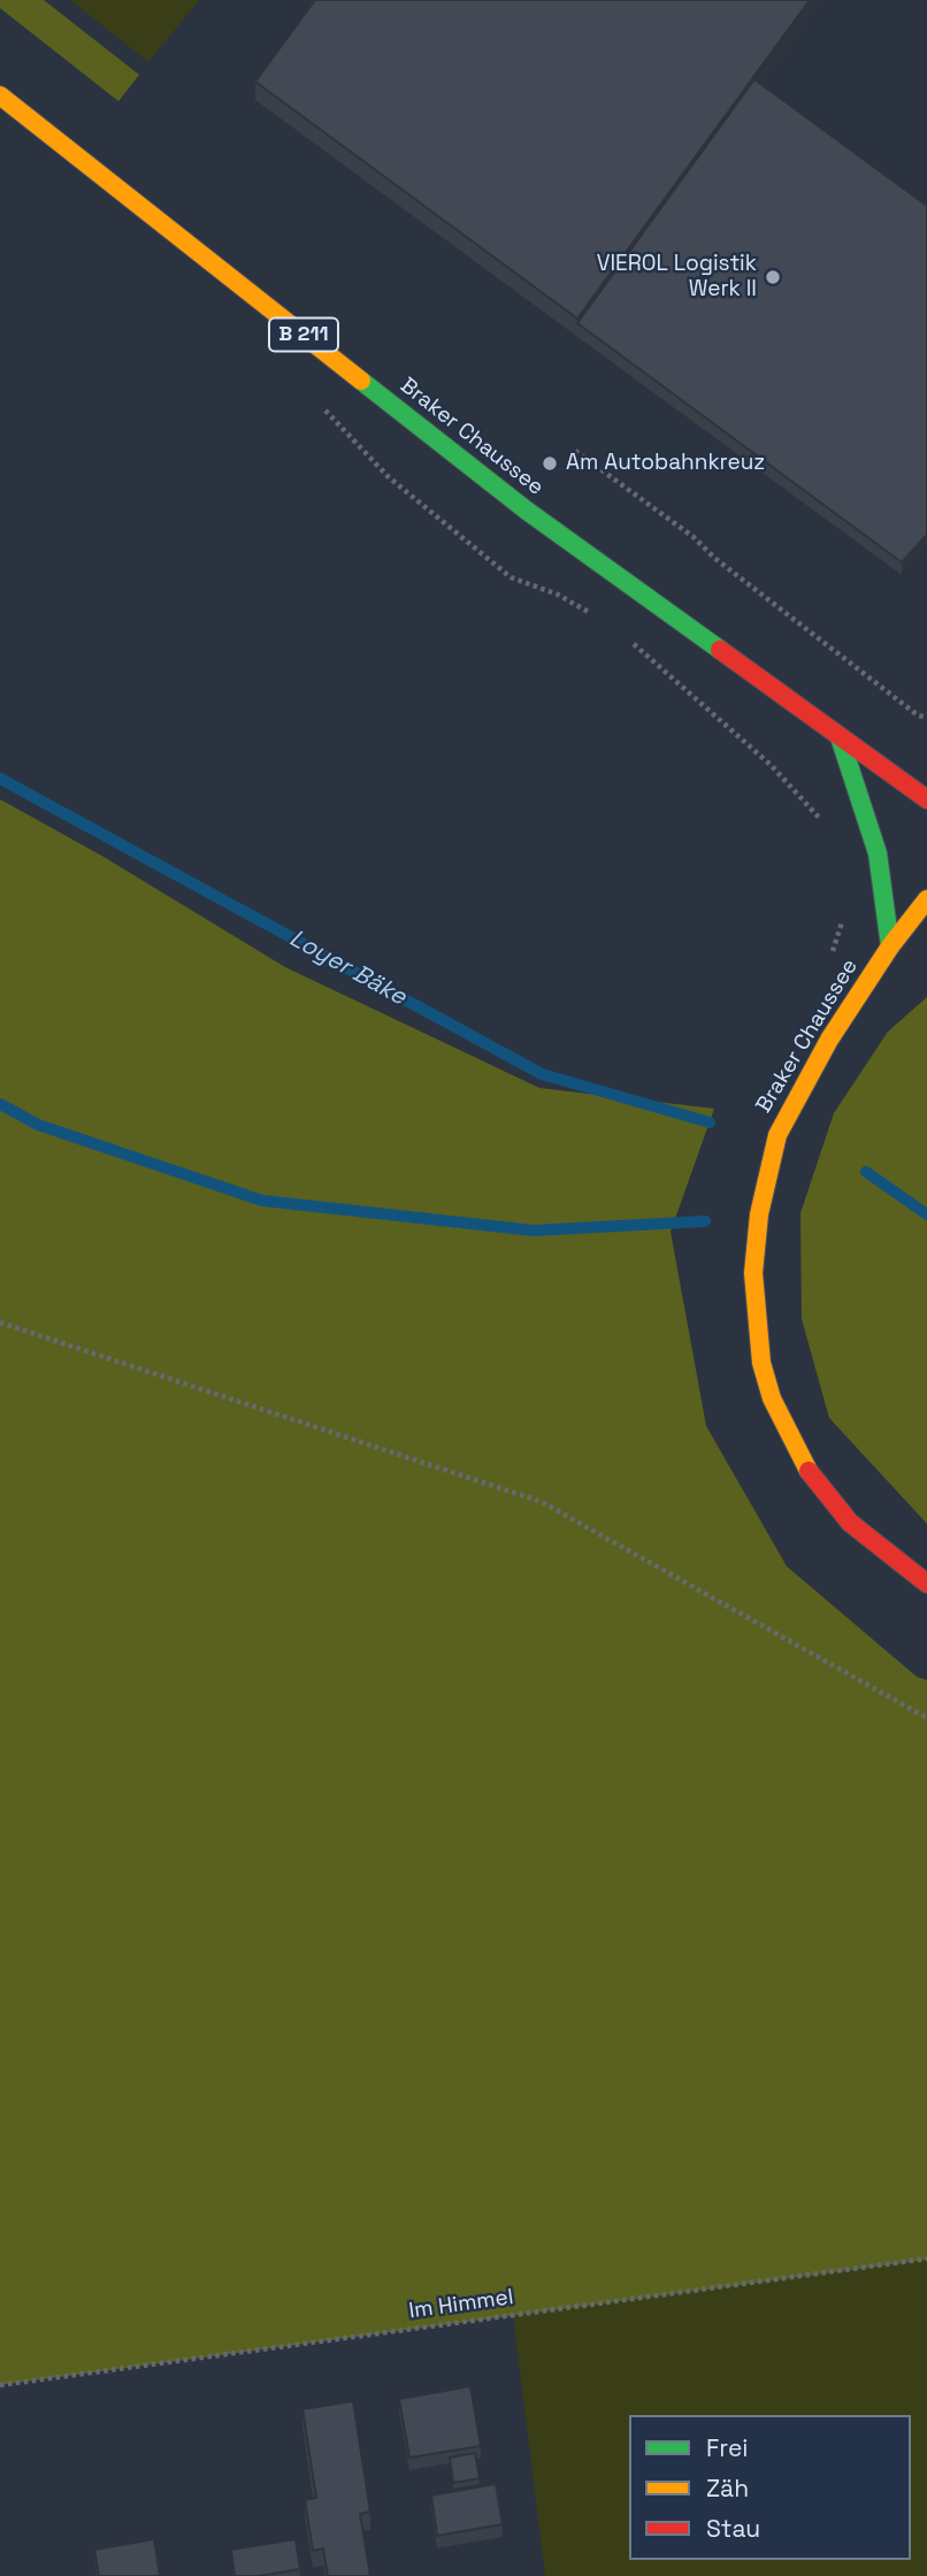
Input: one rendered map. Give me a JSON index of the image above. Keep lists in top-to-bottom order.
{
  "streets": {
    "main road": ["B 211", "Braker Chaussee"],
    "path": ["Im Himmel"]
  },
  "water": ["Loyer Bäke"],
  "places": ["VIEROL Logistik Werk II", "Am Autobahnkreuz"],
  "legend": ["Frei", "Zäh", "Stau"]
}
